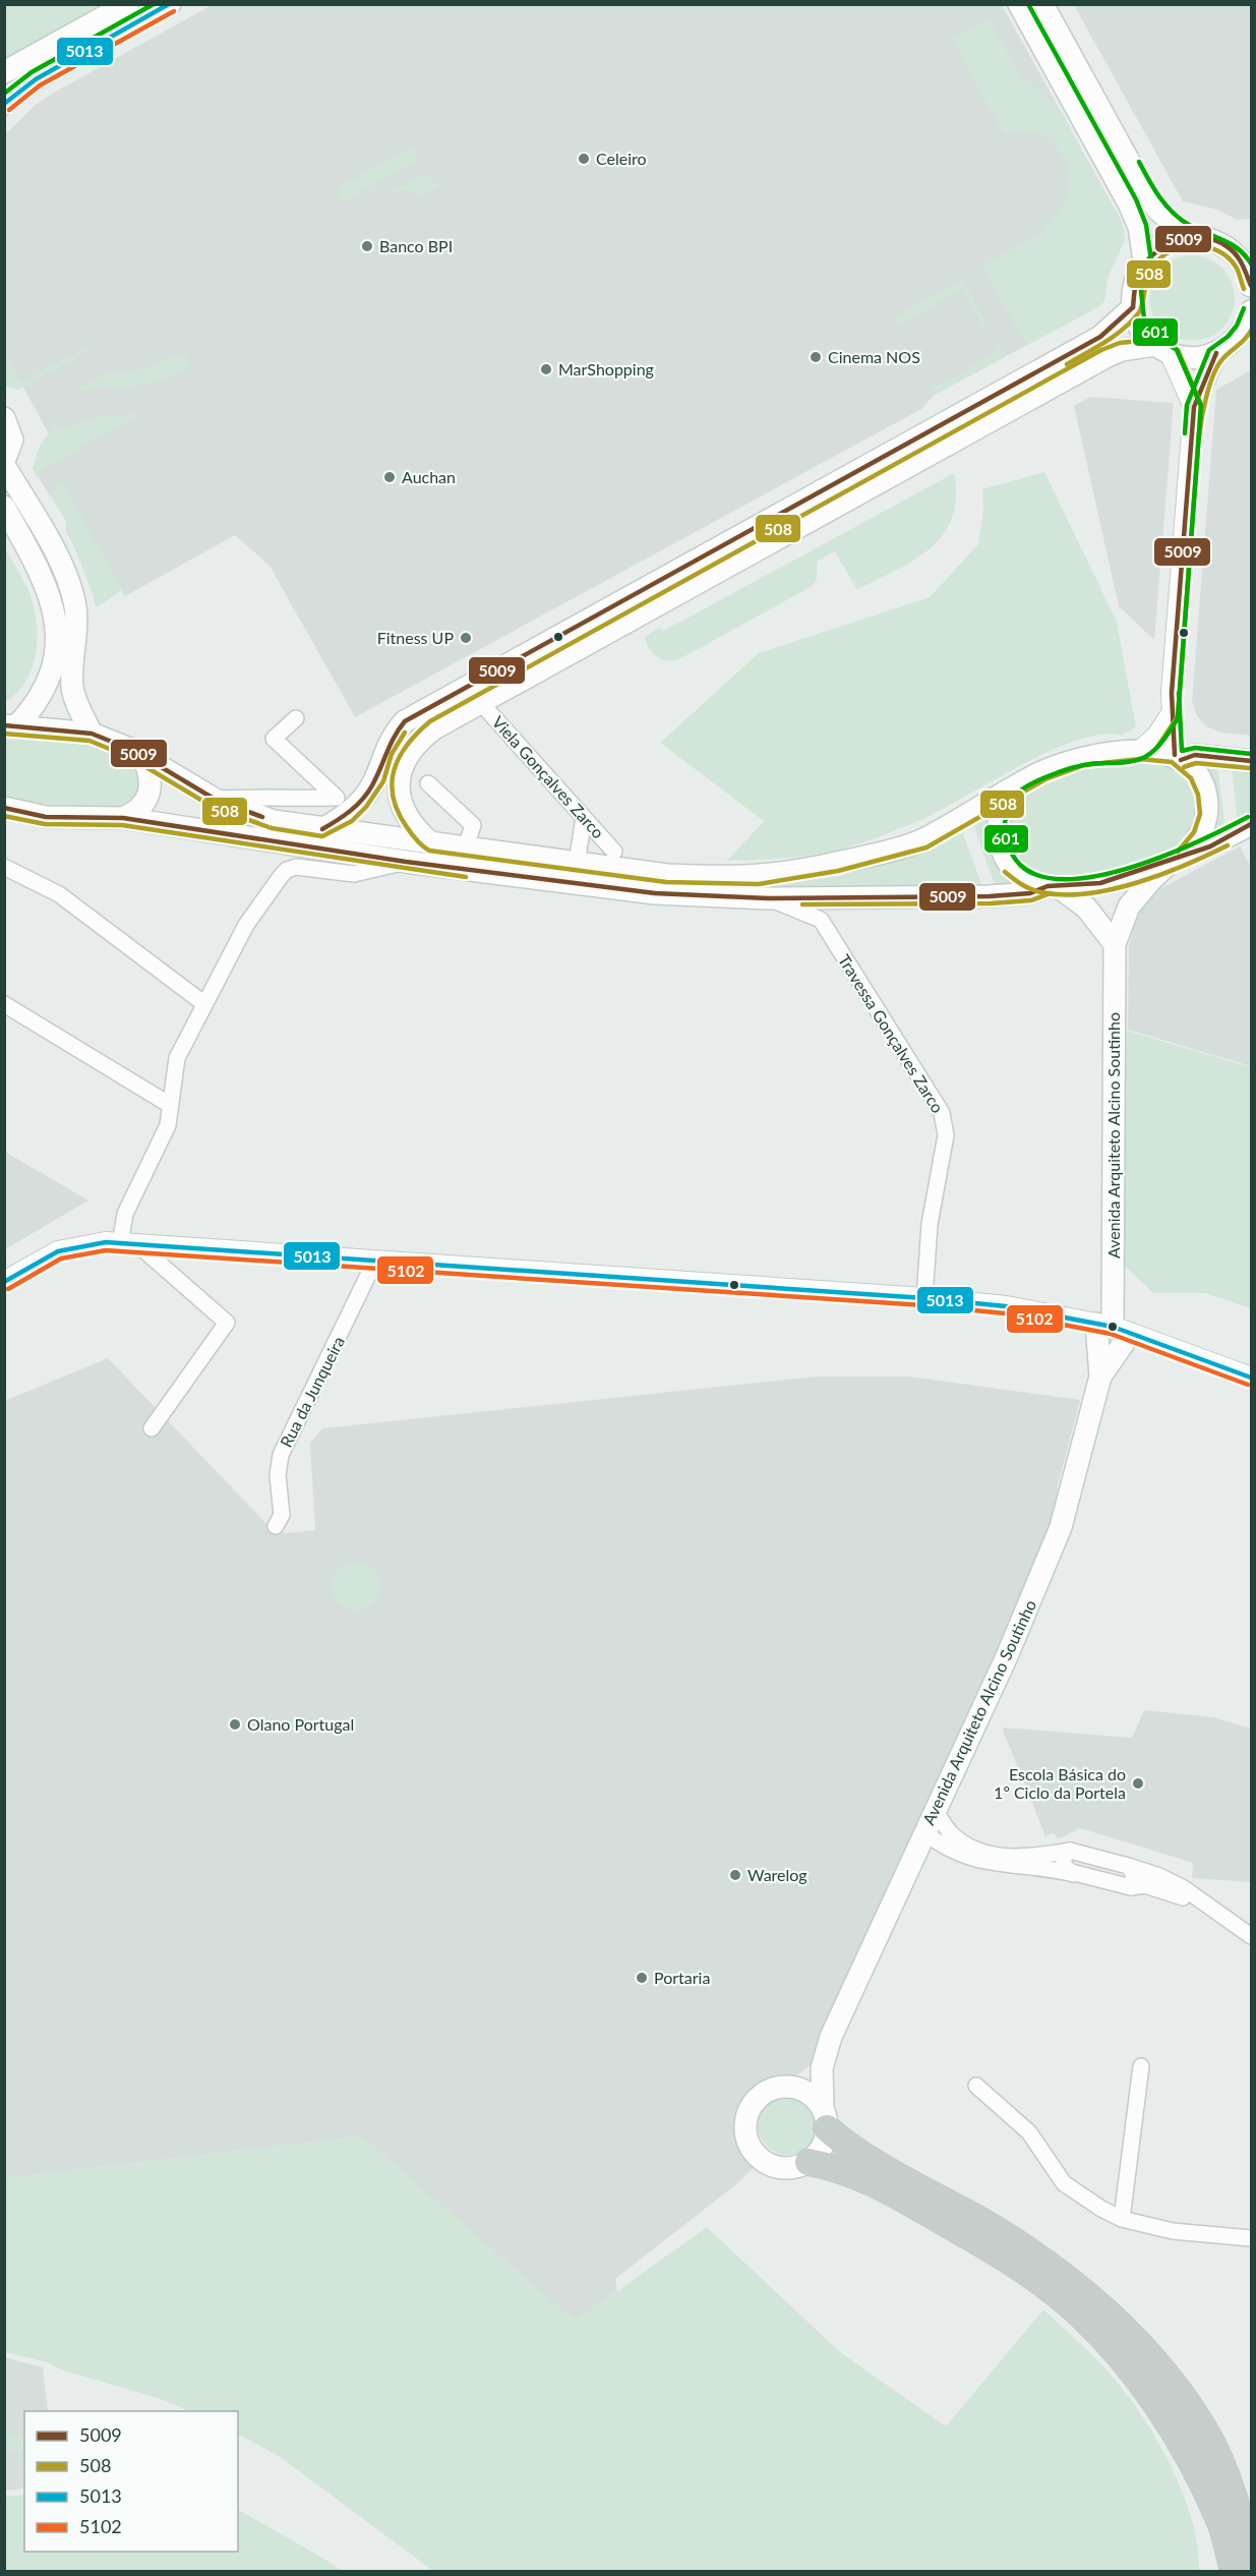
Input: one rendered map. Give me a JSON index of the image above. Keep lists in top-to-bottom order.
{
  "streets": {
    "main road": ["Avenida Arquiteto Alcino Soutinho"],
    "street": ["Viela Gonçalves Zarco", "Travessa Gonçalves Zarco", "Rua da Junqueira"]
  },
  "places": [
    "Celeiro",
    "Banco BPI",
    "Cinema NOS",
    "MarShopping",
    "Auchan",
    "Fitness UP",
    "Olano Portugal",
    "Escola Básica do 1º Ciclo da Portela",
    "Warelog",
    "Portaria"
  ],
  "lines": [
    "transit line 5013",
    "transit line 601",
    "transit line 5102",
    "transit line 5009",
    "transit line 508"
  ],
  "legend": [
    "5009",
    "508",
    "5013",
    "5102"
  ]
}
